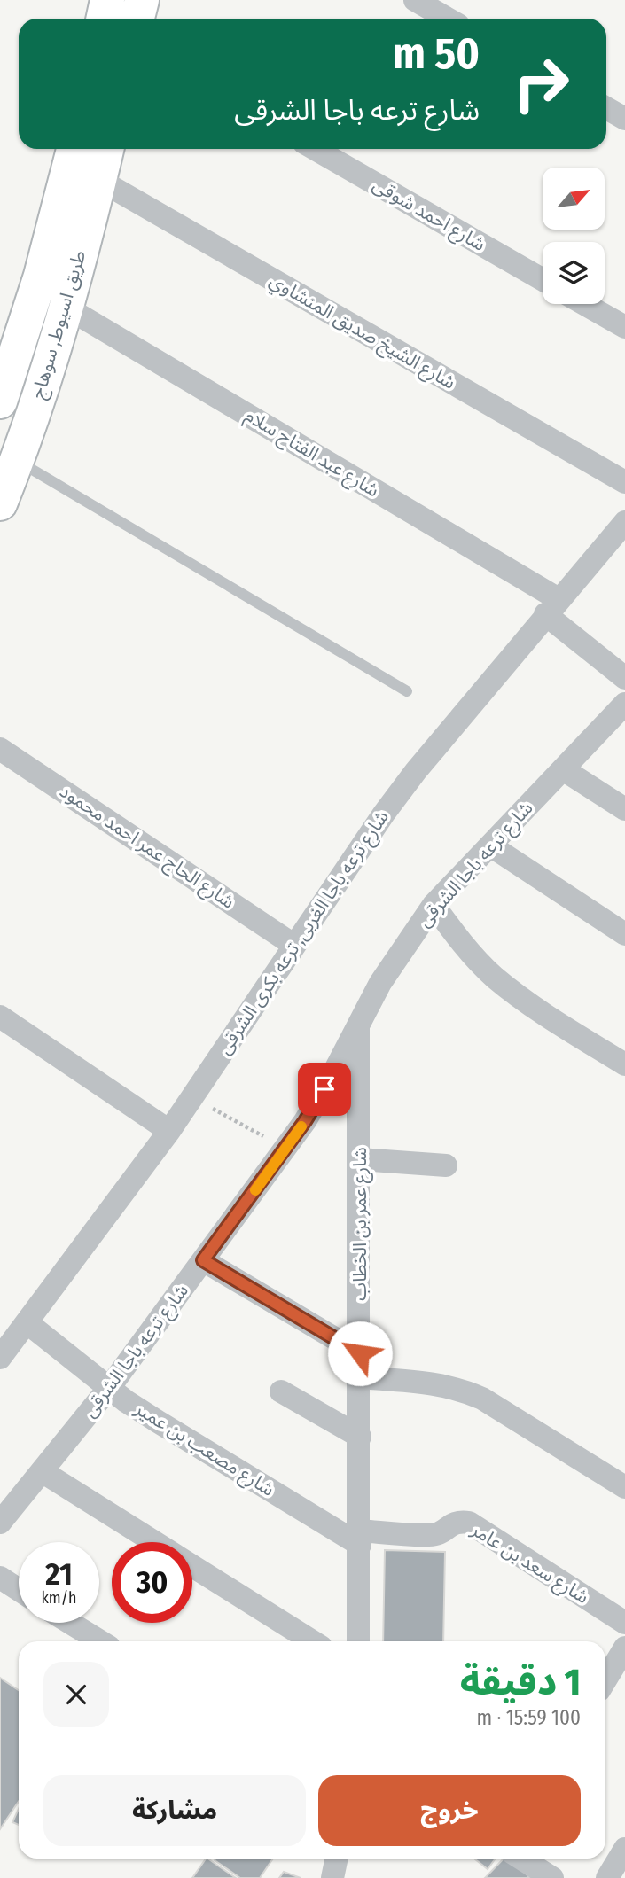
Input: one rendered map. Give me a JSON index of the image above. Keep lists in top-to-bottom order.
{
  "streets": {
    "main road": ["طريق اسيوط, سوهاج"],
    "street": [
      "شارع احمد شوقى",
      "شارع الشيخ صديق المنشاوي",
      "شارع عبد الفتاح سلام",
      "شارع الحاج عمر احمد محمود",
      "شارع ترعه باجا الشرقى",
      "شارع ترعه باجا الغربى, ترعه بكرى الشرقى",
      "شارع عمر بن الخطاب",
      "شارع مصعب بن عمير",
      "شارع سعد بن عامر"
    ]
  },
  "crossings": [
    ["طريق اسيوط, سوهاج", "شارع الشيخ صديق المنشاوي"],
    ["طريق اسيوط, سوهاج", "شارع عبد الفتاح سلام"],
    ["شارع عبد الفتاح سلام", "شارع ترعه باجا الغربى, ترعه بكرى الشرقى"],
    ["شارع الحاج عمر احمد محمود", "شارع ترعه باجا الغربى, ترعه بكرى الشرقى"],
    ["شارع ترعه باجا الشرقى", "شارع عمر بن الخطاب"],
    ["شارع ترعه باجا الشرقى", "شارع مصعب بن عمير"],
    ["شارع ترعه باجا الغربى, ترعه بكرى الشرقى", "شارع مصعب بن عمير"],
    ["شارع عمر بن الخطاب", "شارع مصعب بن عمير"],
    ["شارع عمر بن الخطاب", "شارع سعد بن عامر"],
    ["شارع مصعب بن عمير", "شارع سعد بن عامر"]
  ],
  "north": "top right",
  "page": {
    "turn": ["50 m", "شارع ترعه باجا الشرقى"],
    "speed": "21 km/h",
    "limit": "30",
    "heading": ["1 دقيقة", "100 m · 15:59"],
    "buttons": ["خروج", "مشاركة"]
  }
}
